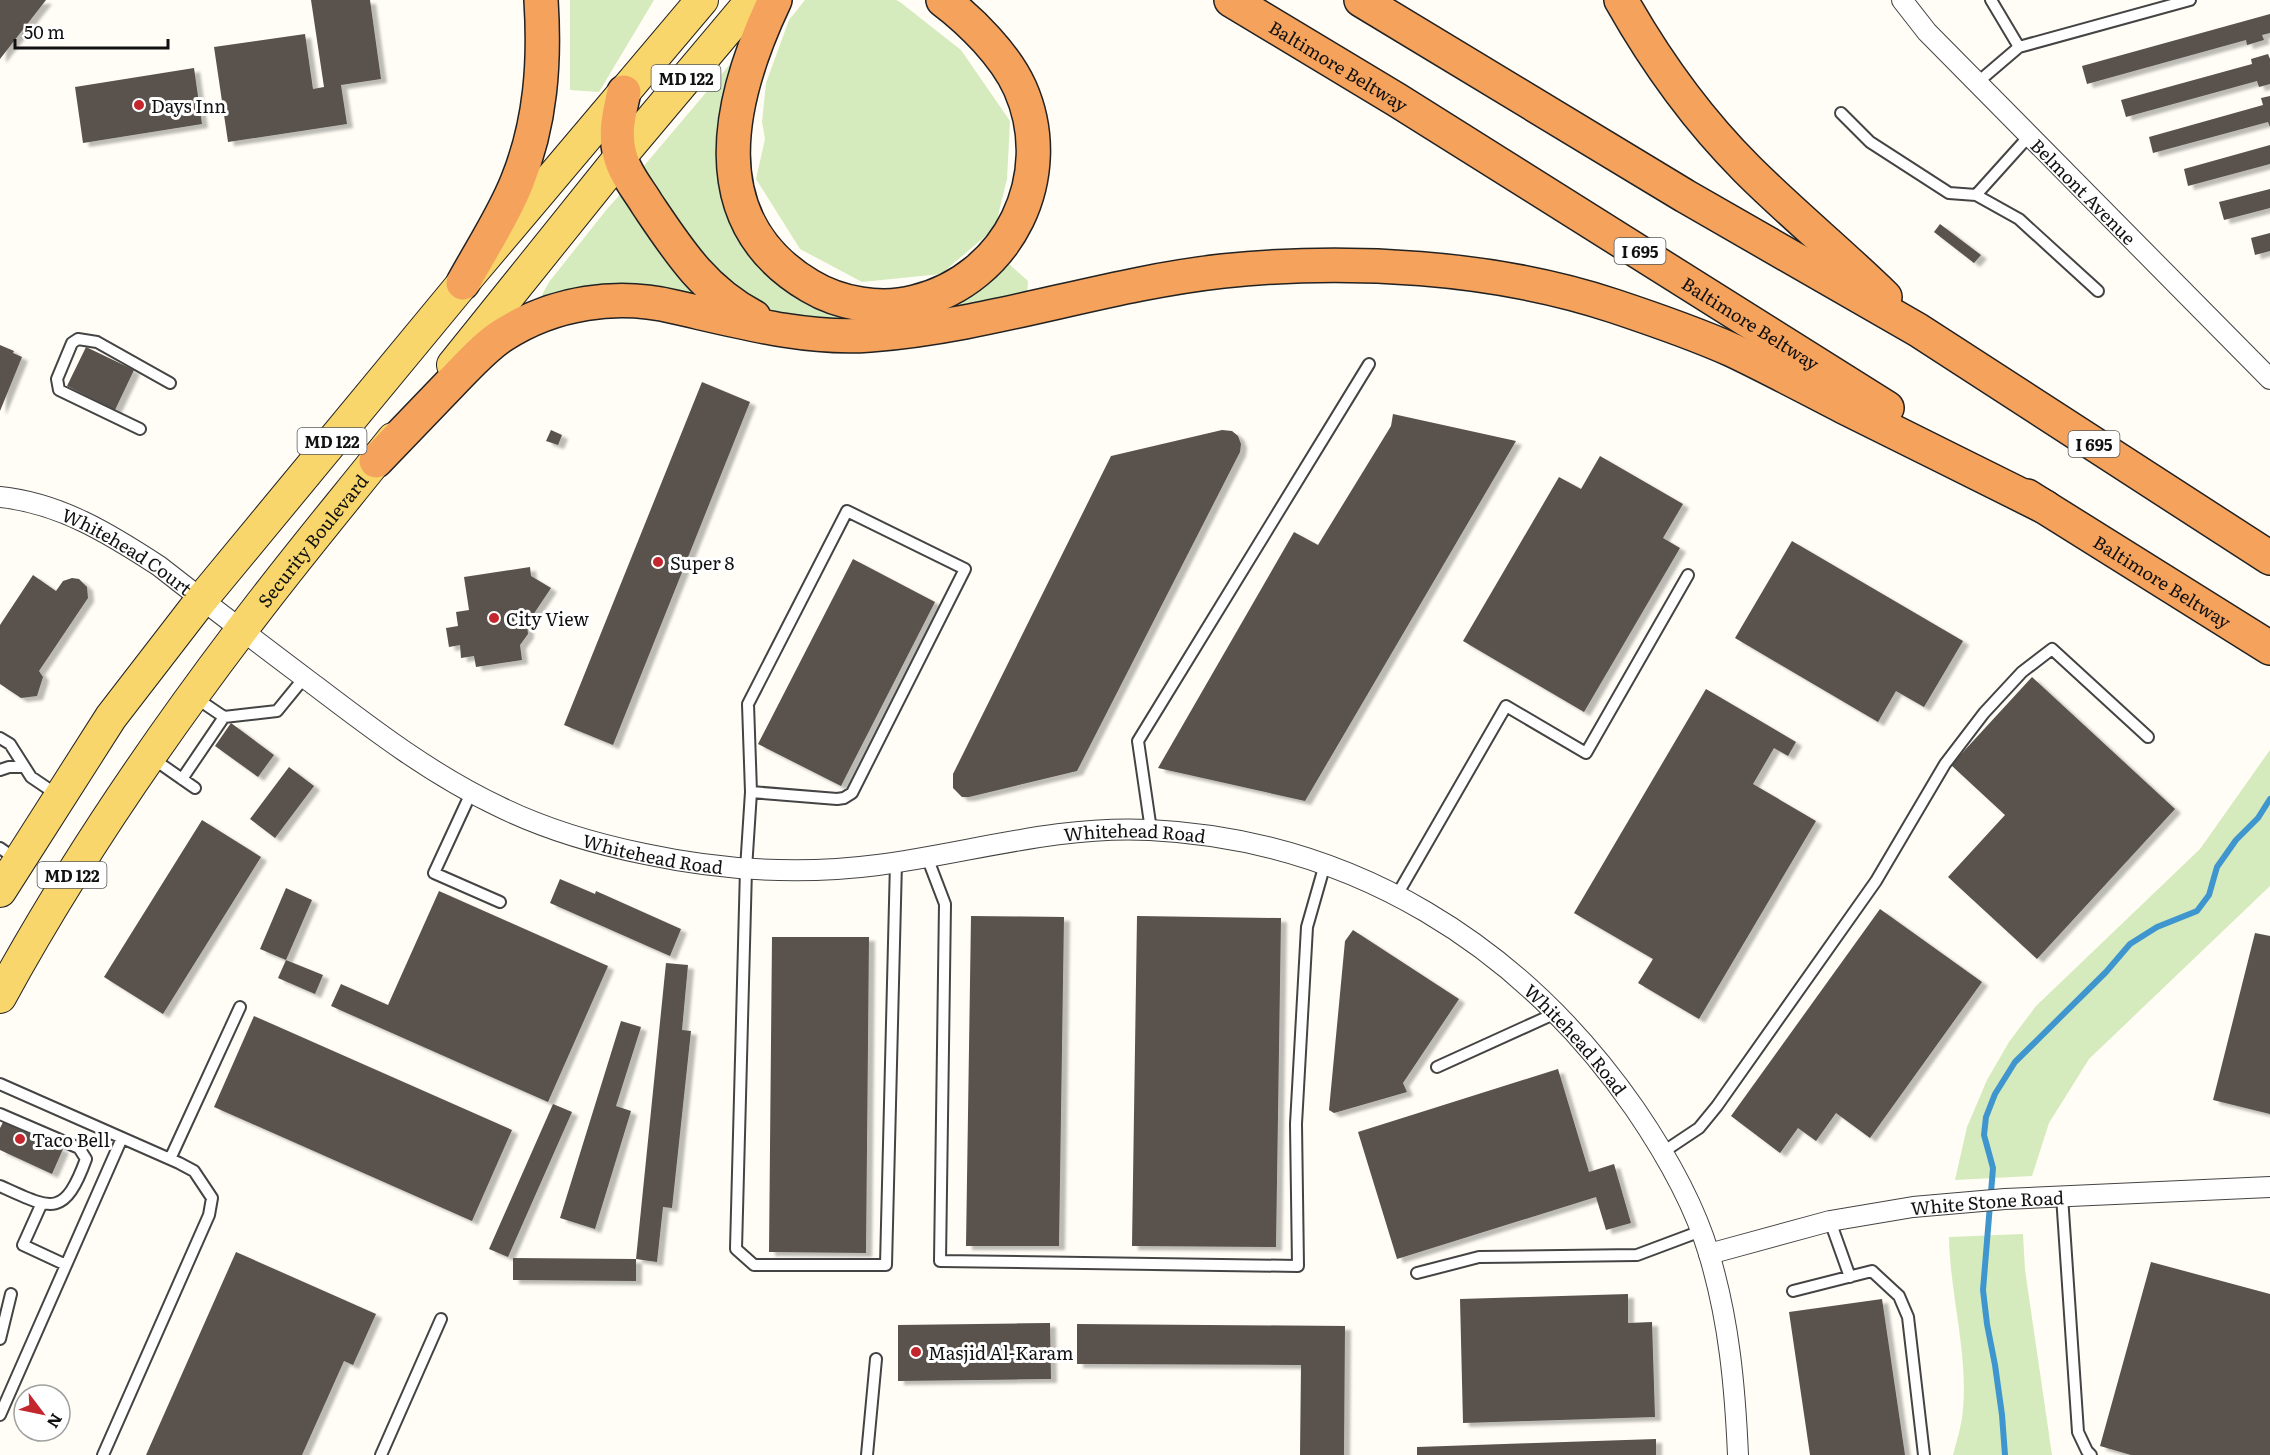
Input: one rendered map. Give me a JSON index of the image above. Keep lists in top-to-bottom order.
{
  "streets": {
    "highway": ["Baltimore Beltway", "I 695"],
    "main road": ["MD 122", "Security Boulevard"],
    "street": [
      "Belmont Avenue",
      "Whitehead Court",
      "Whitehead Road",
      "White Stone Road"
    ]
  },
  "crossings": [
    ["MD 122", "Whitehead Court"],
    ["Security Boulevard", "Whitehead Court"],
    ["Security Boulevard", "Whitehead Road"],
    ["Whitehead Court", "Whitehead Road"],
    ["Whitehead Road", "White Stone Road"]
  ],
  "places": [
    "Days Inn",
    "Super 8",
    "City View",
    "Taco Bell",
    "Masjid Al-Karam"
  ],
  "scale_bar": "50 m",
  "north": "bottom right"
}
